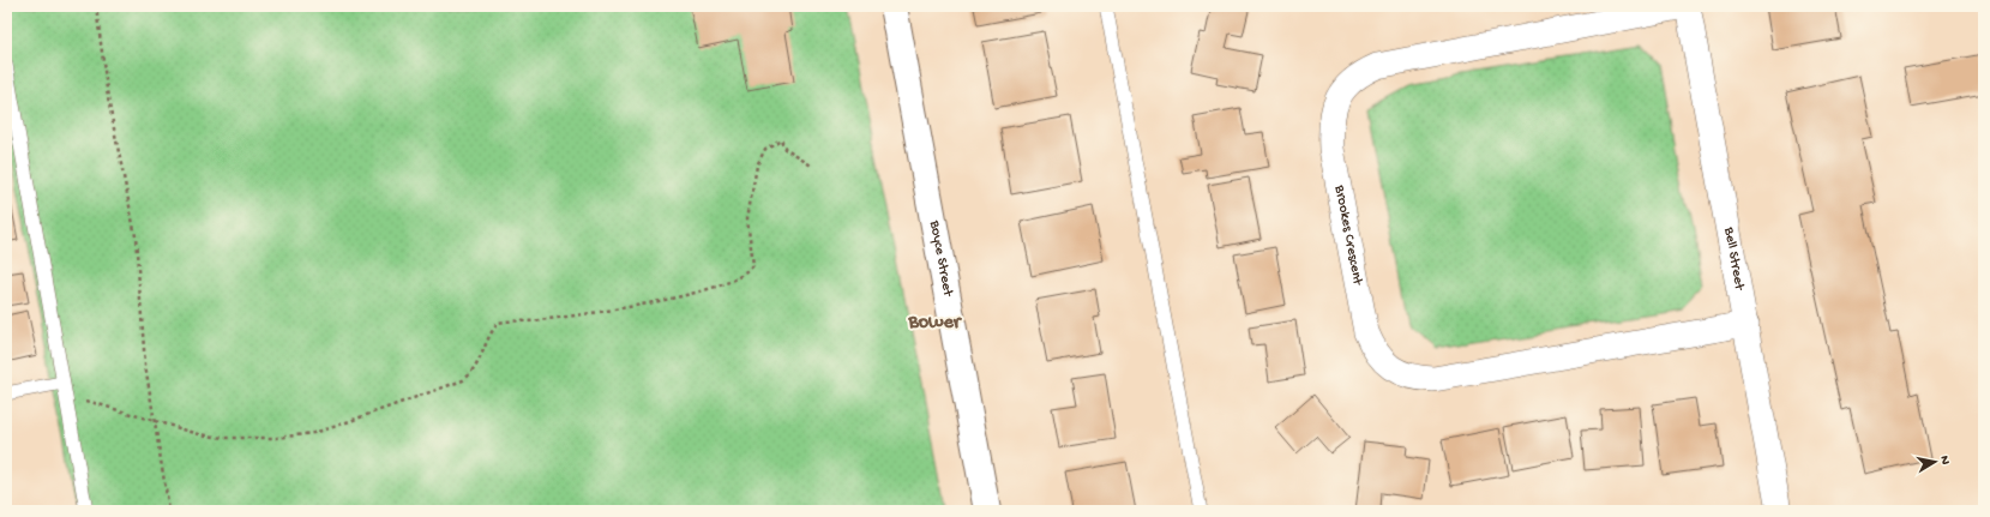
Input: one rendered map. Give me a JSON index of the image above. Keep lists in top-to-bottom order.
{
  "streets": {
    "street": ["Brookes Crescent", "Boyce Street", "Bell Street"]
  },
  "crossings": [
    ["Brookes Crescent", "Bell Street"]
  ],
  "districts": ["Bower"],
  "north": "right"
}
